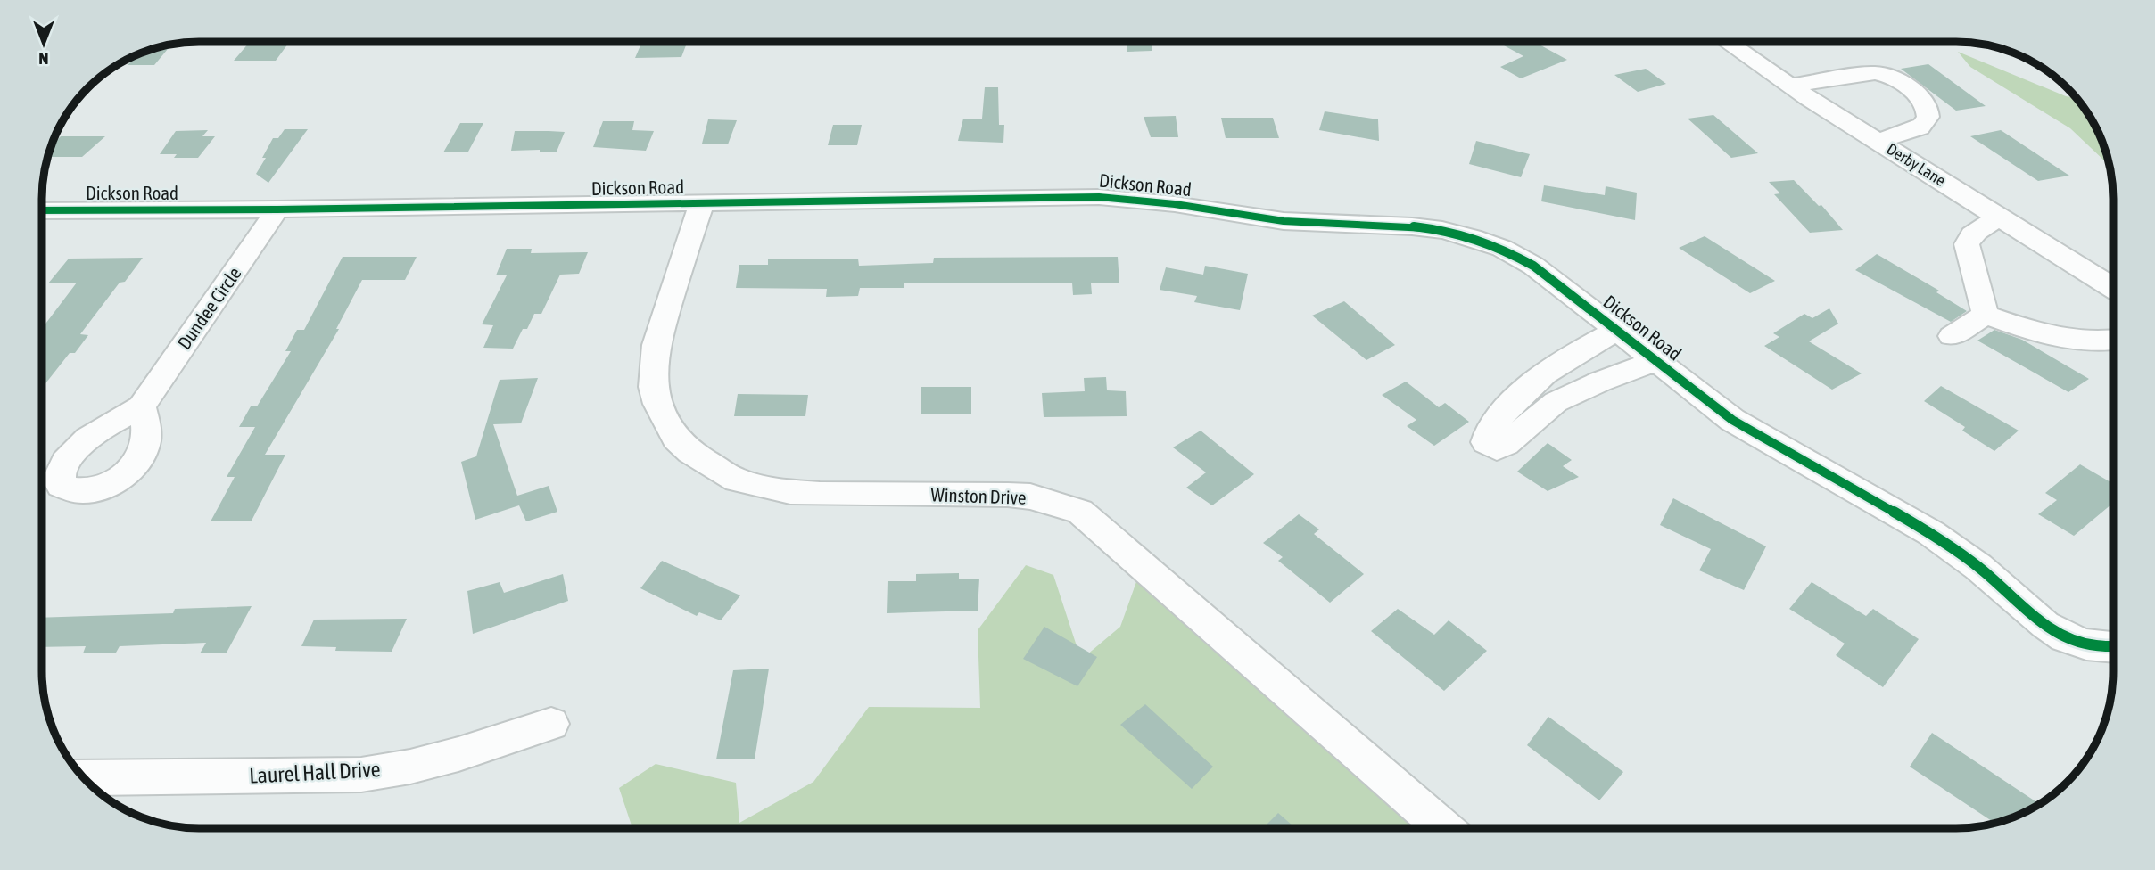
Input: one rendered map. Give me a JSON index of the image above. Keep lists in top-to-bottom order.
{
  "streets": {
    "street": [
      "Derby Lane",
      "Dickson Road",
      "Dundee Circle",
      "Winston Drive",
      "Laurel Hall Drive"
    ]
  },
  "crossings": [
    ["Dickson Road", "Dundee Circle"],
    ["Dickson Road", "Winston Drive"]
  ],
  "north": "bottom"
}
